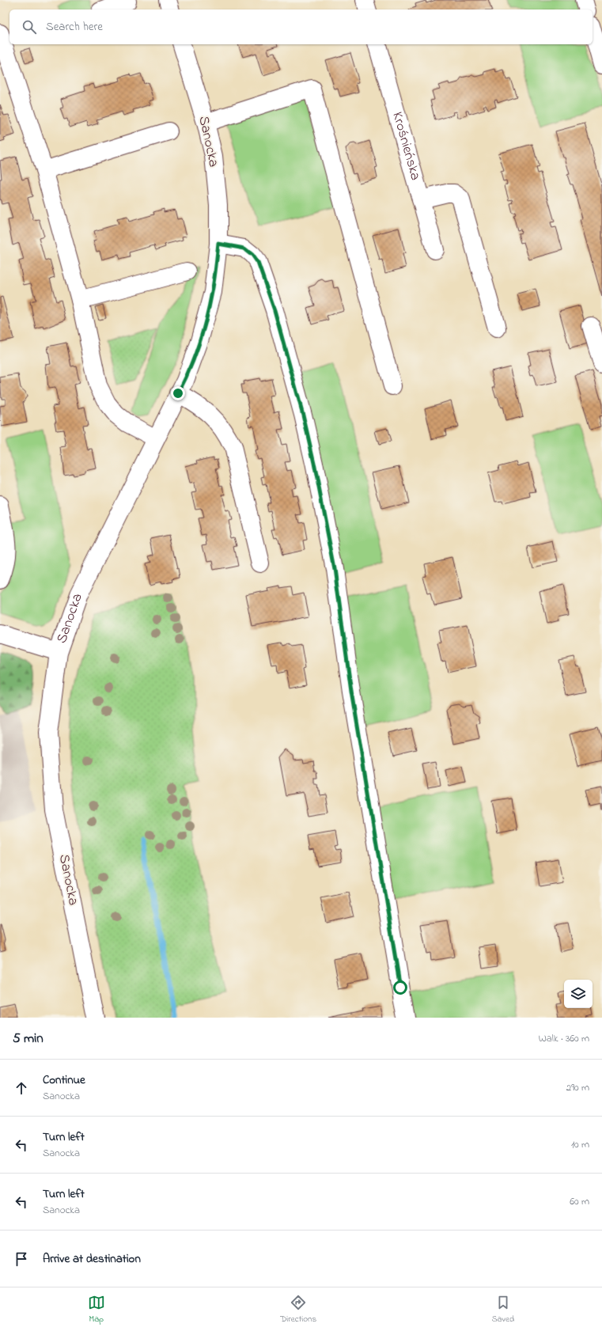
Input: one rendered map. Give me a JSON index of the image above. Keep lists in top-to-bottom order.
{
  "streets": {
    "street": ["Sanocka", "Krośnieńska"]
  },
  "page": {
    "search": "Search here",
    "heading": ["5 min", "Walk · 360 m"],
    "list": [
      ["Continue", "Sanocka", "290 m"],
      ["Turn left", "Sanocka", "10 m"],
      ["Turn left", "Sanocka", "60 m"],
      "Arrive at destination"
    ],
    "nav": ["Map", "Directions", "Saved"]
  }
}
